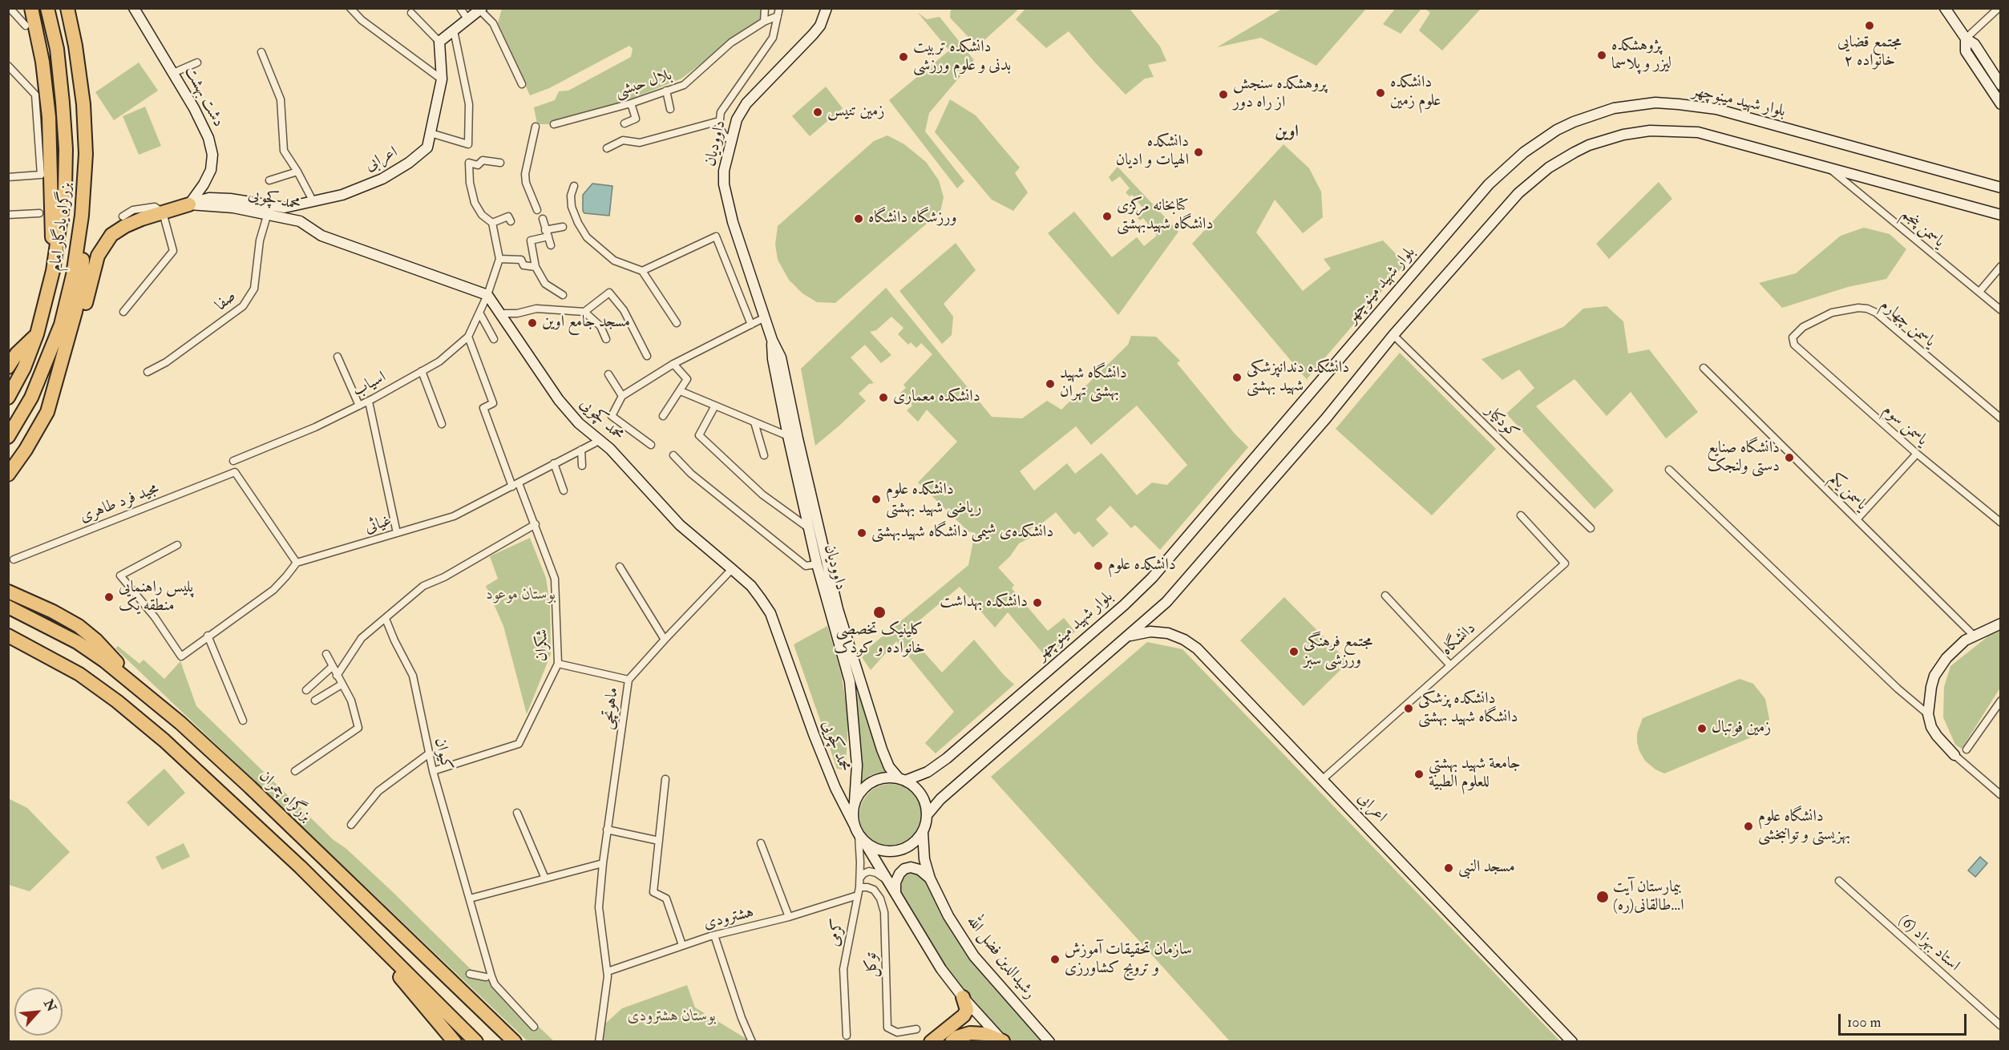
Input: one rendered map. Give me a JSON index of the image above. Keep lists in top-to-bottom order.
{
  "streets": {
    "highway": ["بزرگراه یادگار امام", "بزرگراه چمران"],
    "main road": [
      "دشت بهشت",
      "بلوار شهید مینوچهر",
      "داوودیان",
      "اعرابی",
      "محمد کچویی",
      "رشیدالدین فضل الله"
    ],
    "street": [
      "بلال حبشی",
      "یاسمن پنجم",
      "صفا",
      "یاسمن چهارم",
      "اسیاب",
      "کودکیار",
      "یاسمن سوم",
      "یاسمن یکم",
      "مجید فرد طاهری",
      "غیاثی",
      "دانشگاه",
      "شکران",
      "ماهوتچی",
      "کیوان",
      "هشترودی",
      "کرمی",
      "استاد بهزاد (6)",
      "توکل"
    ]
  },
  "crossings": [
    ["دشت بهشت", "اعرابی"],
    ["دشت بهشت", "محمد کچویی"],
    ["بلوار شهید مینوچهر", "داوودیان"],
    ["بلوار شهید مینوچهر", "محمد کچویی"],
    ["بلوار شهید مینوچهر", "کرمی"],
    ["بلوار شهید مینوچهر", "رشیدالدین فضل الله"],
    ["داوودیان", "محمد کچویی"],
    ["داوودیان", "کرمی"],
    ["داوودیان", "رشیدالدین فضل الله"],
    ["اعرابی", "محمد کچویی"],
    ["اعرابی", "دانشگاه"],
    ["محمد کچویی", "صفا"],
    ["محمد کچویی", "اسیاب"],
    ["محمد کچویی", "غیاثی"],
    ["محمد کچویی", "ماهوتچی"],
    ["محمد کچویی", "کرمی"],
    ["محمد کچویی", "رشیدالدین فضل الله"],
    ["یاسمن چهارم", "یاسمن سوم"],
    ["اسیاب", "شکران"],
    ["مجید فرد طاهری", "غیاثی"],
    ["غیاثی", "شکران"],
    ["شکران", "کیوان"],
    ["ماهوتچی", "هشترودی"],
    ["هشترودی", "کرمی"],
    ["کرمی", "رشیدالدین فضل الله"],
    ["کرمی", "توکل"]
  ],
  "districts": ["اوین"],
  "parks": ["بوستان موعود", "بوستان هشترودی"],
  "places": [
    "مجتمع قضایی خانواده ۲",
    "پژوهشکده لیزر و پلاسما",
    "دانشکده تربیت بدنی و علوم ورزشی",
    "دانشکده علوم زمین",
    "پروهشکده سنجش از راه دور",
    "زمین تنیس",
    "دانشکده الهیات و ادیان",
    "کتابخانه مرکزی دانشگاه شهیدبهشتی",
    "ورزشگاه دانشگاه",
    "مسجد جامع اوین",
    "دانشکده دندانپزشکی شهید بهشتی",
    "دانشگاه شهید بهشتی تهران",
    "دانشکده معماری",
    "دانشگاه صنایع دستى ولنجک",
    "دانشکده علوم ریاضی شهید بهشتی",
    "دانشکده‌ی شیمی دانشگاه شهیدبهشتی",
    "دانشکده علوم",
    "پلیس راهنمایی منطقه یک",
    "دانشکده بهداشت",
    "کلینیک تخصصی خانواده و کودک",
    "مجتمع فرهنگی ورزشی سبز",
    "دانشکده پزشکی دانشگاه شهید بهشتی",
    "زمین فوتبال",
    "جامعة شهيد بهشتي للعلوم الطبية",
    "دانشگاه علوم بهزیستی و توانبخشی",
    "مسجد النبی",
    "بیمارستان آیت ا...طالقانی(ره)",
    "سازمان تحقیقات آموزش و ترویج کشاورزی"
  ],
  "scale_bar": "100 m",
  "north": "top right"
}
